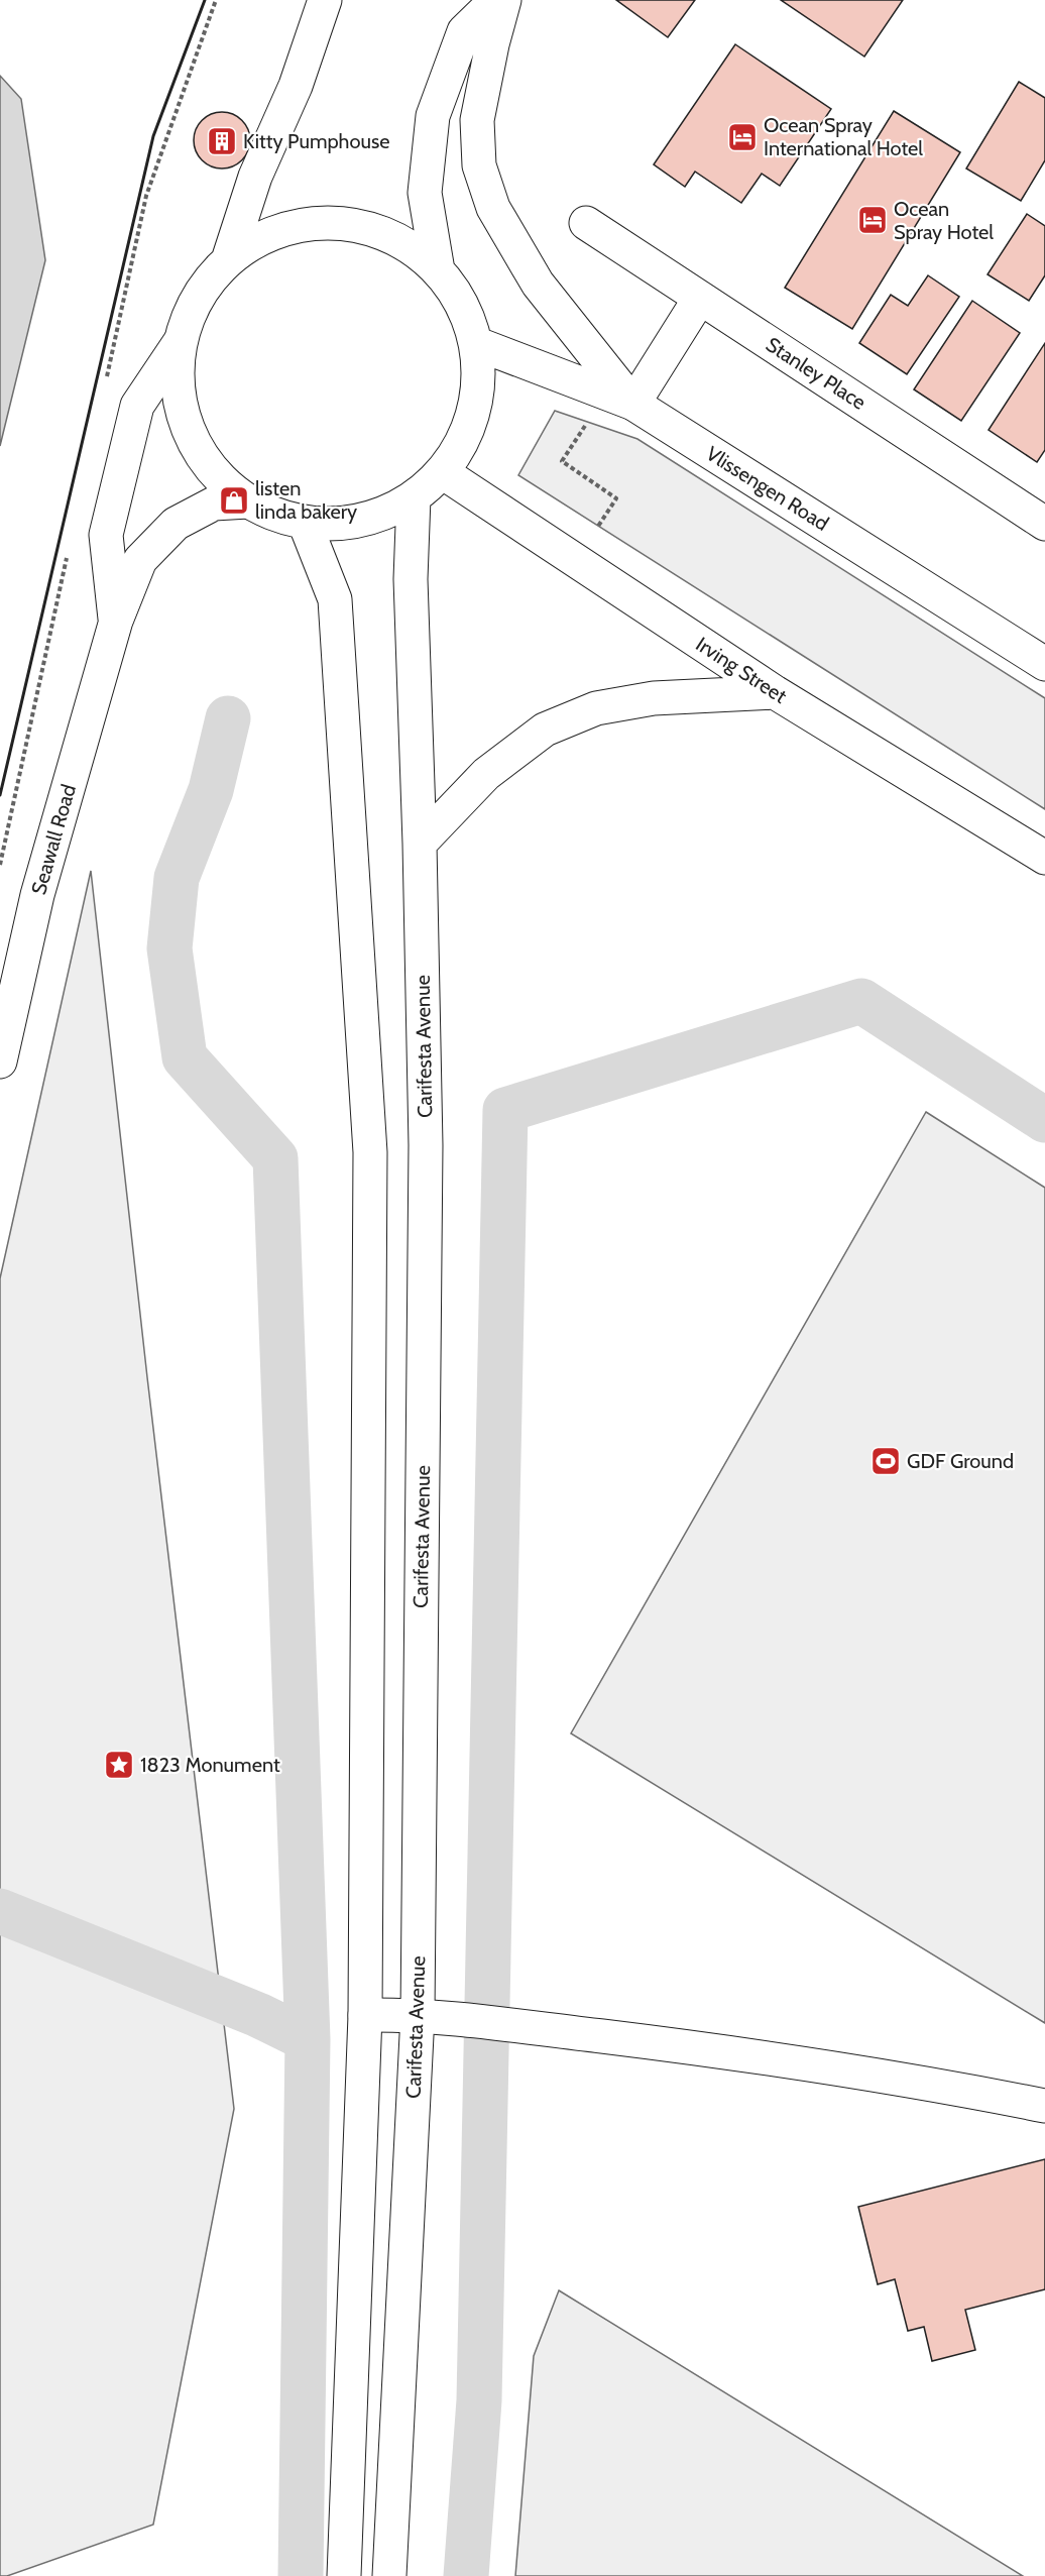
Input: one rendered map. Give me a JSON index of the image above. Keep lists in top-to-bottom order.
{
  "streets": {
    "main road": [
      "Stanley Place",
      "Vlissengen Road",
      "Irving Street",
      "Seawall Road",
      "Carifesta Avenue"
    ]
  },
  "places": {
    "hotel": ["Ocean Spray International Hotel", "Ocean Spray Hotel"],
    "building": ["Kitty Pumphouse"],
    "shop": ["listen linda bakery"],
    "sports": ["GDF Ground"],
    "place": ["1823 Monument"]
  }
}
